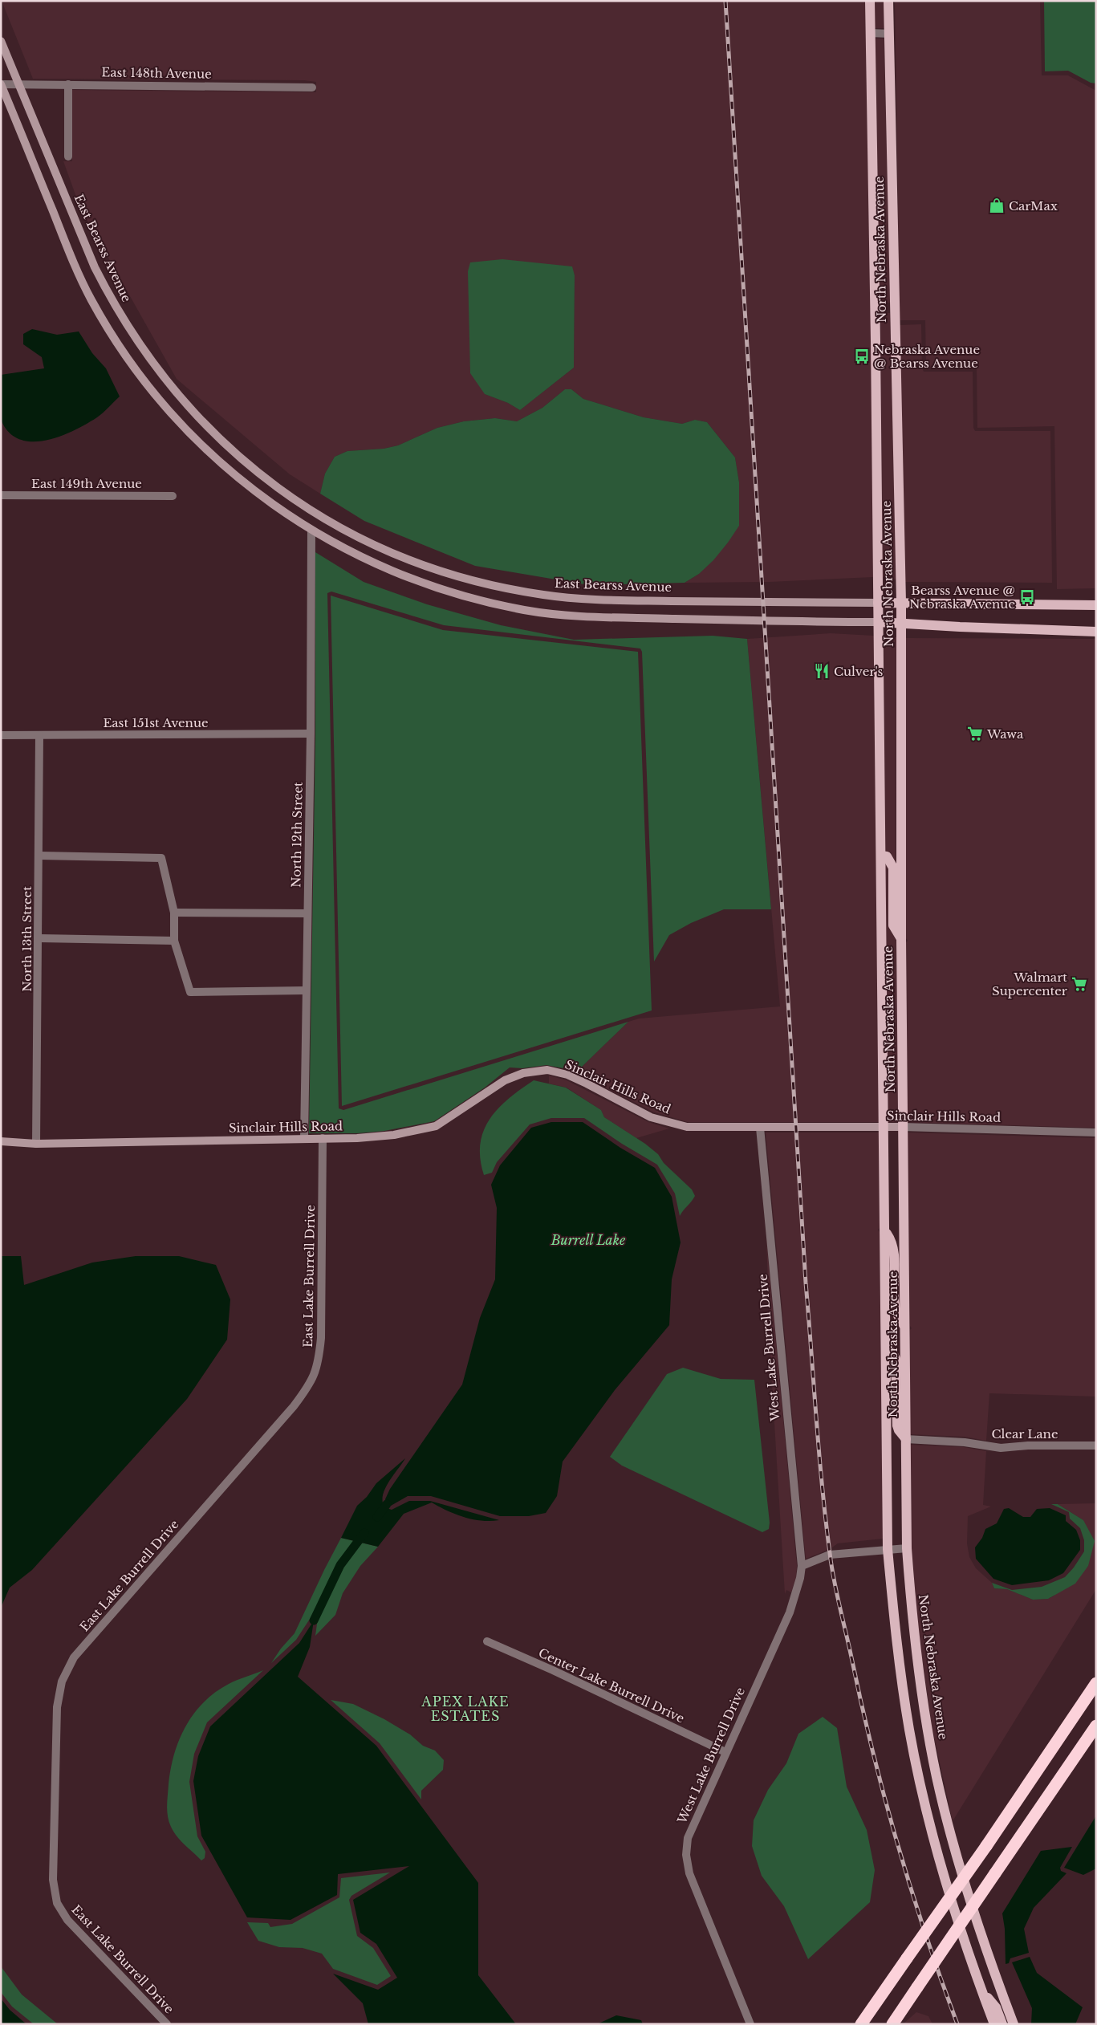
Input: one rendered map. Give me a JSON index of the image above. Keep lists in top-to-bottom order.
{
  "streets": {
    "main road": ["East Bearss Avenue", "North Nebraska Avenue", "Sinclair Hills Road"],
    "street": [
      "East 148th Avenue",
      "East 149th Avenue",
      "East 151st Avenue",
      "North 12th Street",
      "North 13th Street",
      "East Lake Burrell Drive",
      "West Lake Burrell Drive",
      "Clear Lane",
      "Center Lake Burrell Drive"
    ]
  },
  "crossings": [
    ["East 148th Avenue", "East Bearss Avenue"],
    ["East Bearss Avenue", "North Nebraska Avenue"],
    ["North Nebraska Avenue", "Sinclair Hills Road"],
    ["North Nebraska Avenue", "Clear Lane"],
    ["East 151st Avenue", "North 12th Street"],
    ["East 151st Avenue", "North 13th Street"],
    ["North 12th Street", "Sinclair Hills Road"],
    ["North 13th Street", "Sinclair Hills Road"],
    ["Sinclair Hills Road", "East Lake Burrell Drive"],
    ["Sinclair Hills Road", "West Lake Burrell Drive"],
    ["West Lake Burrell Drive", "Center Lake Burrell Drive"]
  ],
  "districts": ["APEX LAKE ESTATES"],
  "water": ["Burrell Lake"],
  "places": {
    "shop": ["CarMax"],
    "bus stop": ["Nebraska Avenue @ Bearss Avenue", "Bearss Avenue @ Nebraska Avenue"],
    "restaurant": ["Culver's"],
    "supermarket": ["Wawa", "Walmart Supercenter"]
  }
}
